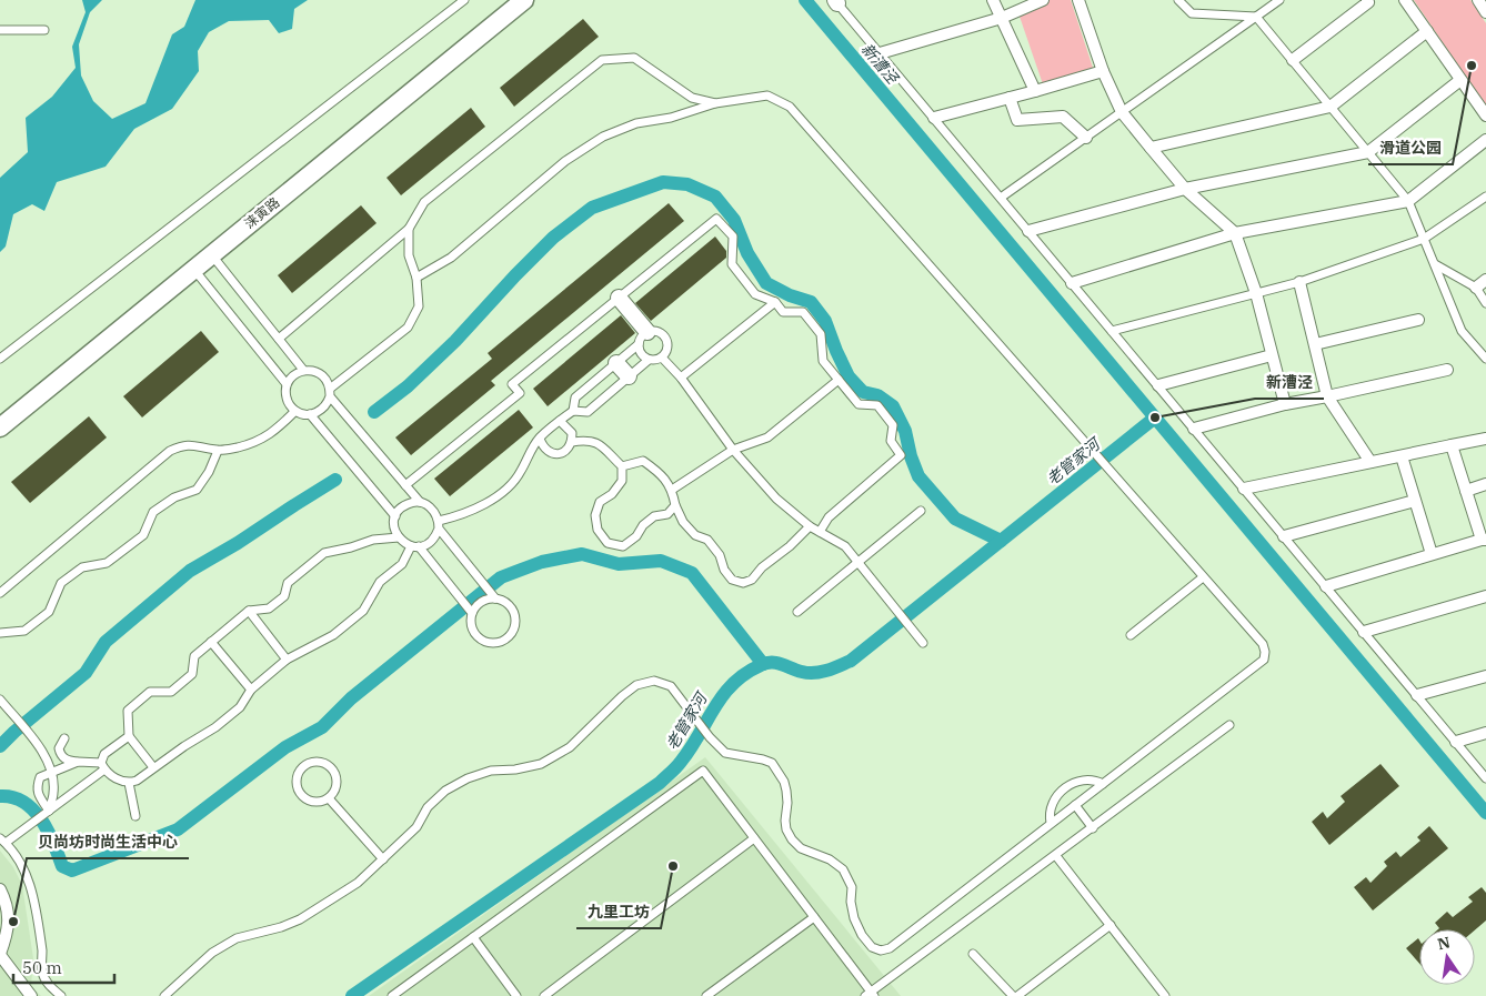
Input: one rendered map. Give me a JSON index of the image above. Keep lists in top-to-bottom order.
{
  "streets": {
    "street": ["涞寅路"]
  },
  "water": ["新漕泾", "老管家河"],
  "places": [
    "滑道公园",
    "新漕泾",
    "九里工坊",
    "贝尚坊时尚生活中心"
  ],
  "scale_bar": "50 m",
  "north": "top"
}
